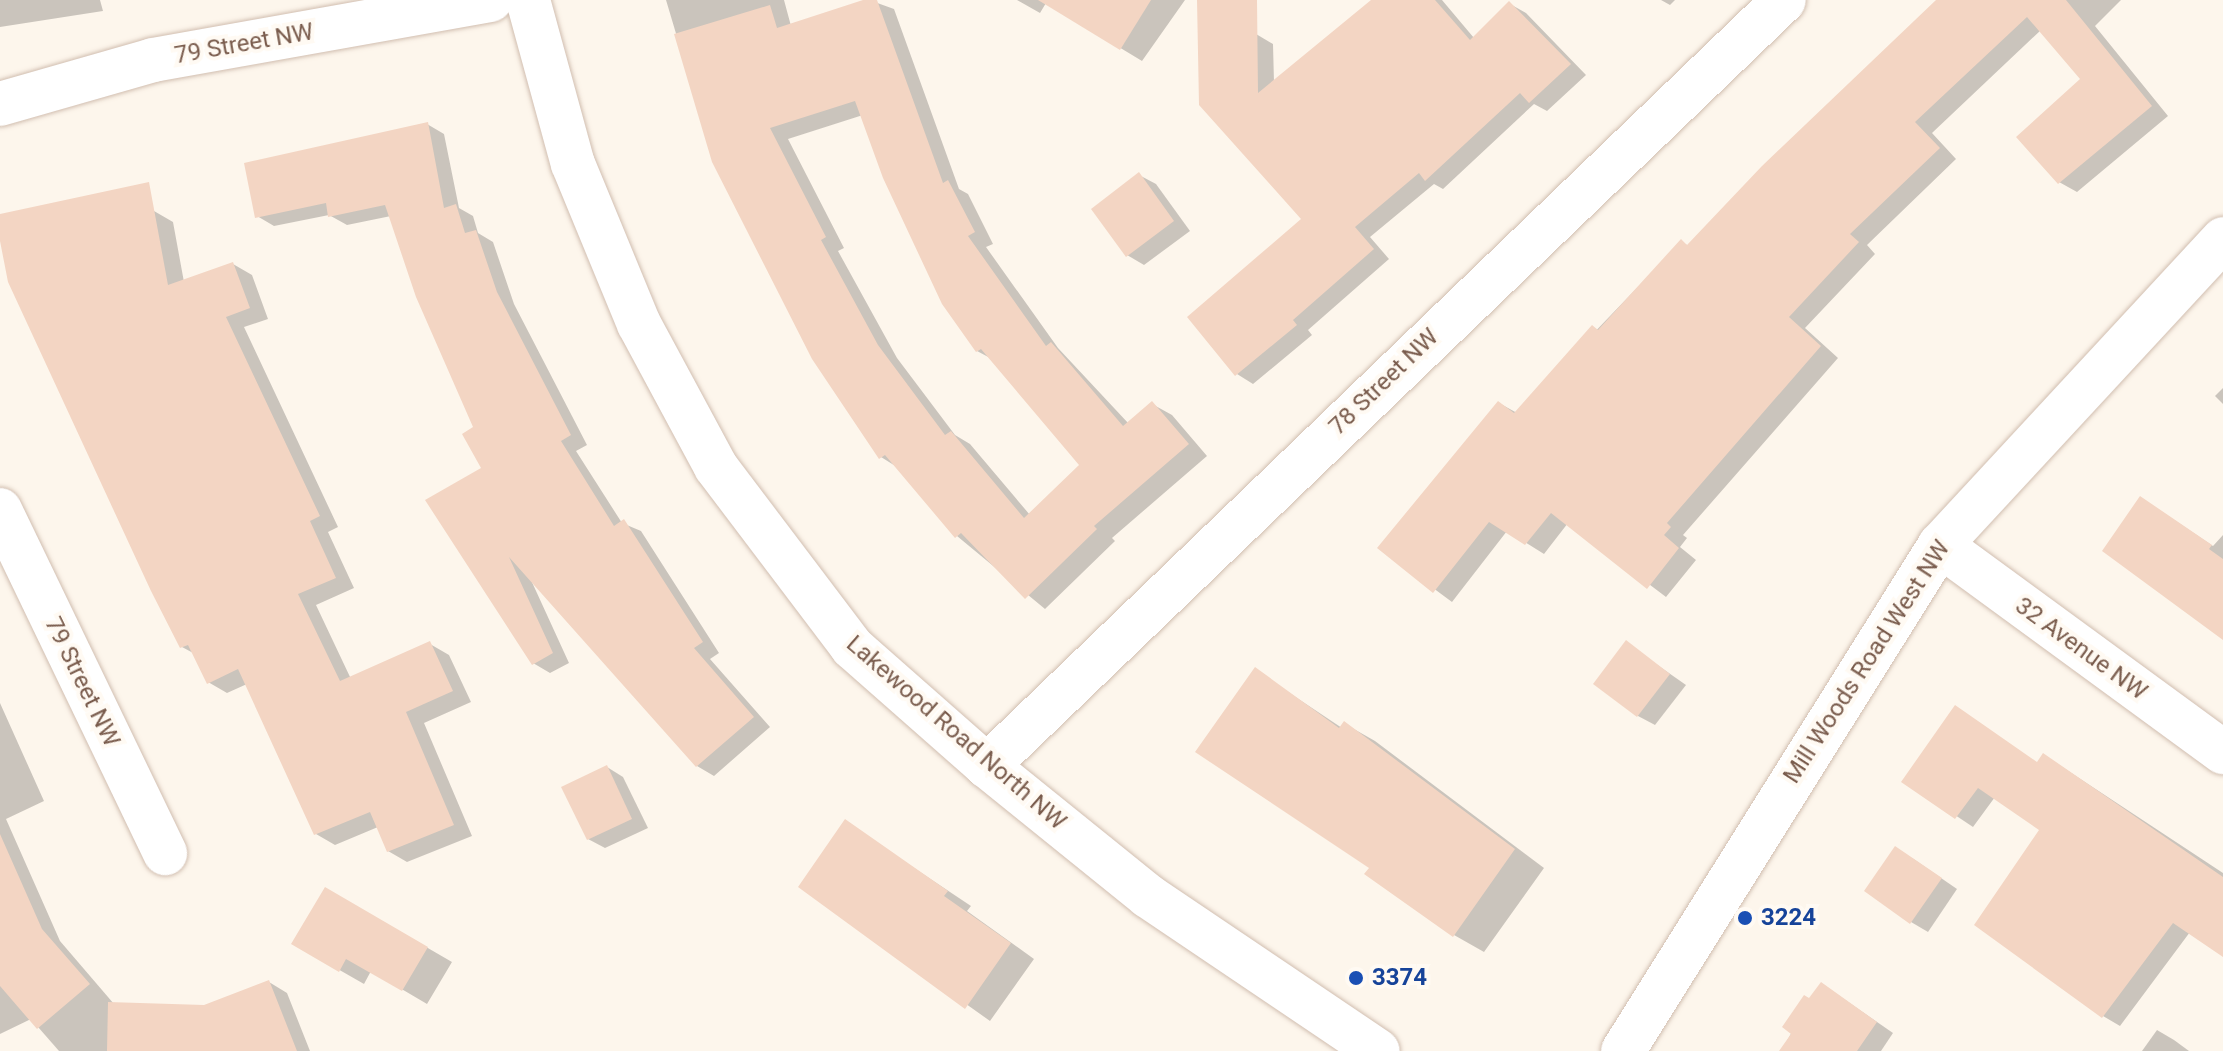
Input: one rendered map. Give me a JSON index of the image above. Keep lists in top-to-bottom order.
{
  "streets": {
    "street": [
      "79 Street NW",
      "78 Street NW",
      "32 Avenue NW",
      "Mill Woods Road West NW",
      "Lakewood Road North NW"
    ]
  },
  "crossings": [
    ["78 Street NW", "Lakewood Road North NW"],
    ["32 Avenue NW", "Mill Woods Road West NW"]
  ],
  "places": ["3224", "3374"]
}
